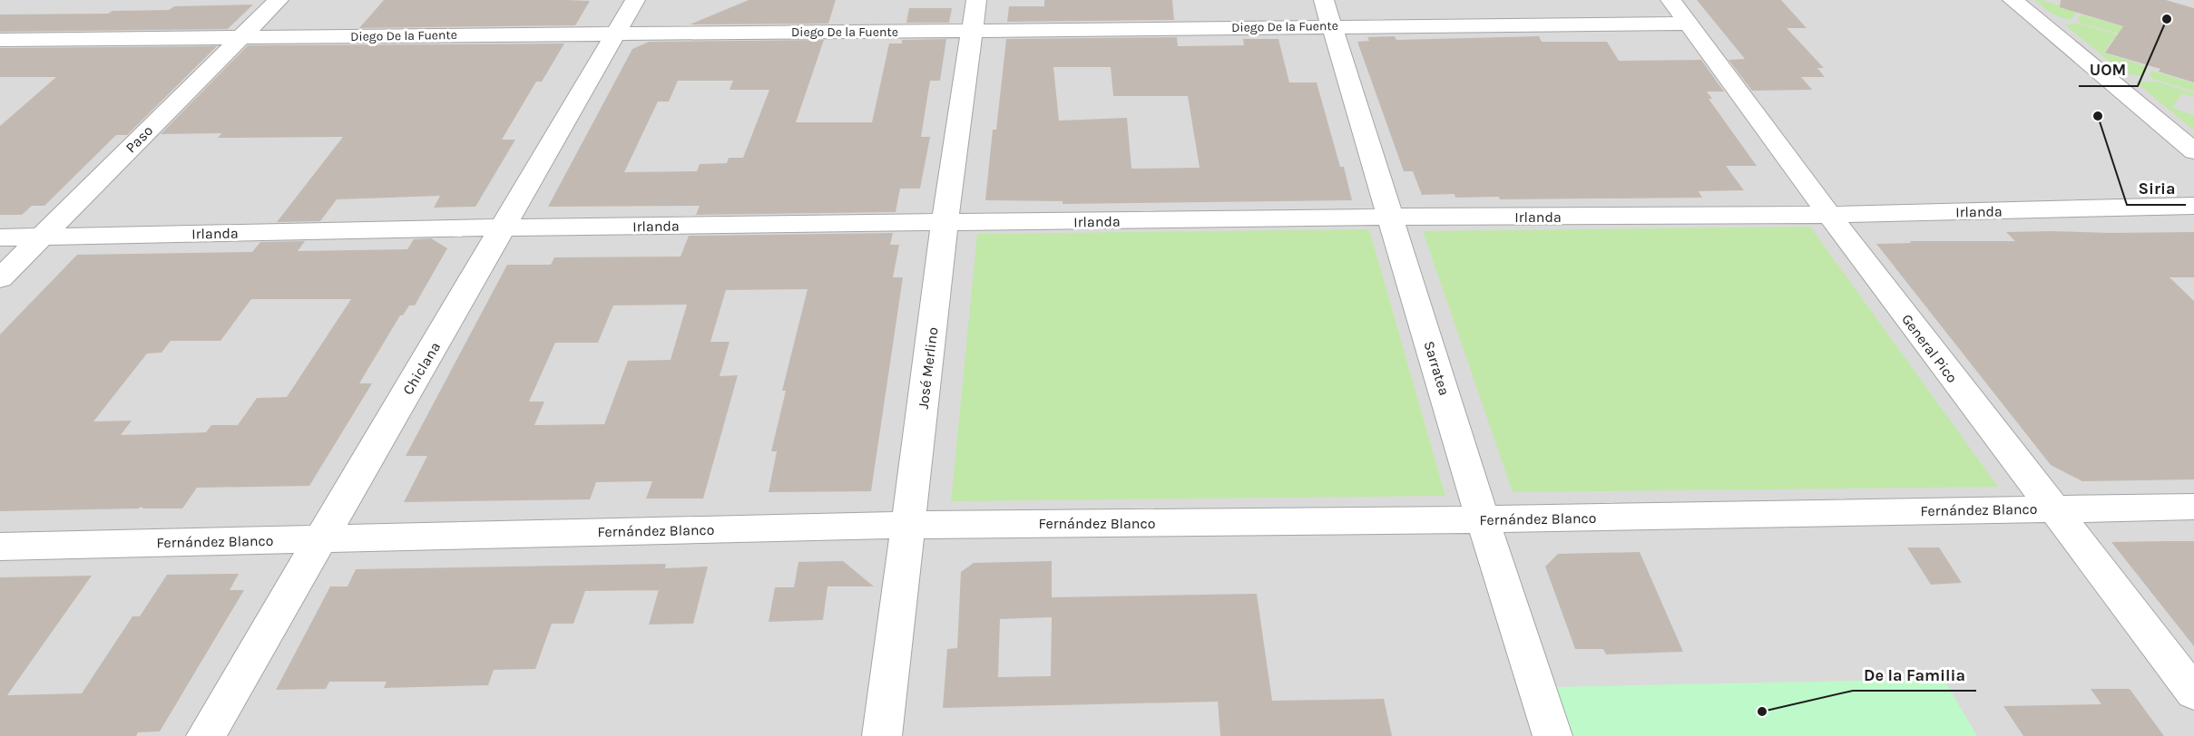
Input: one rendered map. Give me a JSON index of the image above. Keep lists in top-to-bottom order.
{
  "streets": {
    "street": [
      "Diego De la Fuente",
      "Paso",
      "Irlanda",
      "General Pico",
      "Chiclana",
      "José Merlino",
      "Sarratea",
      "Fernández Blanco"
    ]
  },
  "crossings": [
    ["Diego De la Fuente", "Paso"],
    ["Diego De la Fuente", "General Pico"],
    ["Diego De la Fuente", "Chiclana"],
    ["Diego De la Fuente", "José Merlino"],
    ["Diego De la Fuente", "Sarratea"],
    ["Paso", "Irlanda"],
    ["Irlanda", "General Pico"],
    ["Irlanda", "Chiclana"],
    ["Irlanda", "José Merlino"],
    ["Irlanda", "Sarratea"],
    ["General Pico", "Fernández Blanco"],
    ["Chiclana", "Fernández Blanco"],
    ["José Merlino", "Fernández Blanco"],
    ["Sarratea", "Fernández Blanco"]
  ],
  "places": ["UOM", "Siria", "De la Familia"]
}
